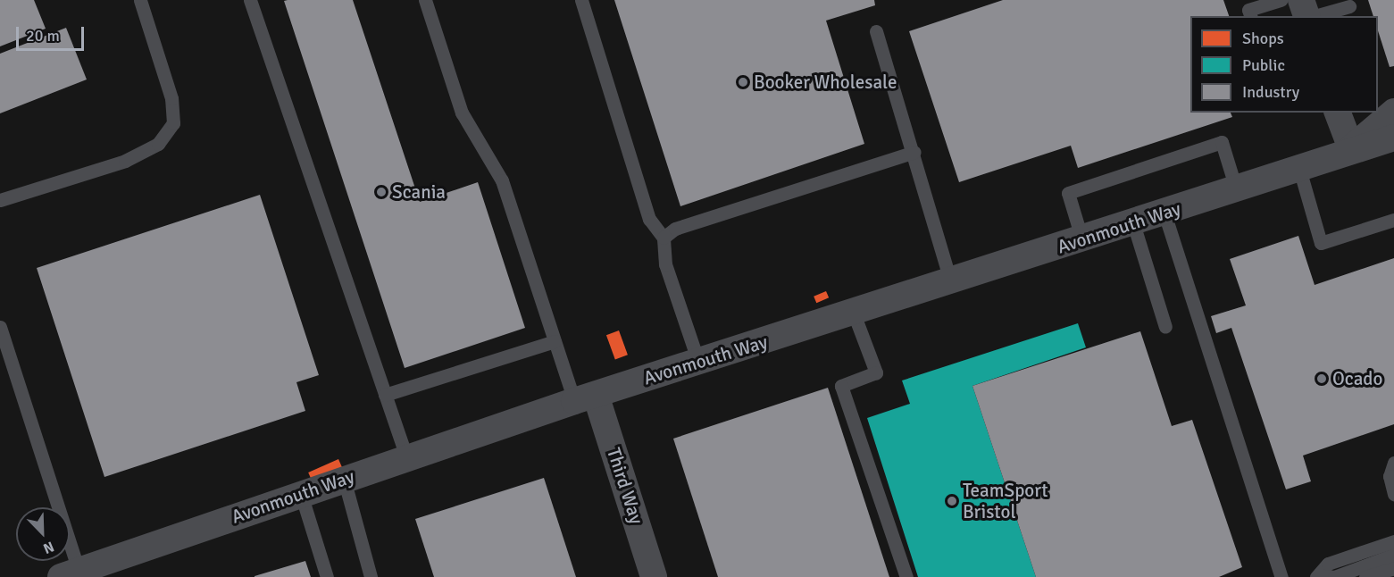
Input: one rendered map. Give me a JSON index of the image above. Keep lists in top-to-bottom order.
{
  "streets": {
    "street": ["Avonmouth Way", "Third Way"]
  },
  "crossings": [
    ["Avonmouth Way", "Third Way"]
  ],
  "places": [
    "Booker Wholesale",
    "Scania",
    "Ocado",
    "TeamSport Bristol"
  ],
  "legend": ["Shops", "Public", "Industry"],
  "scale_bar": "20 m",
  "north": "bottom right"
}
